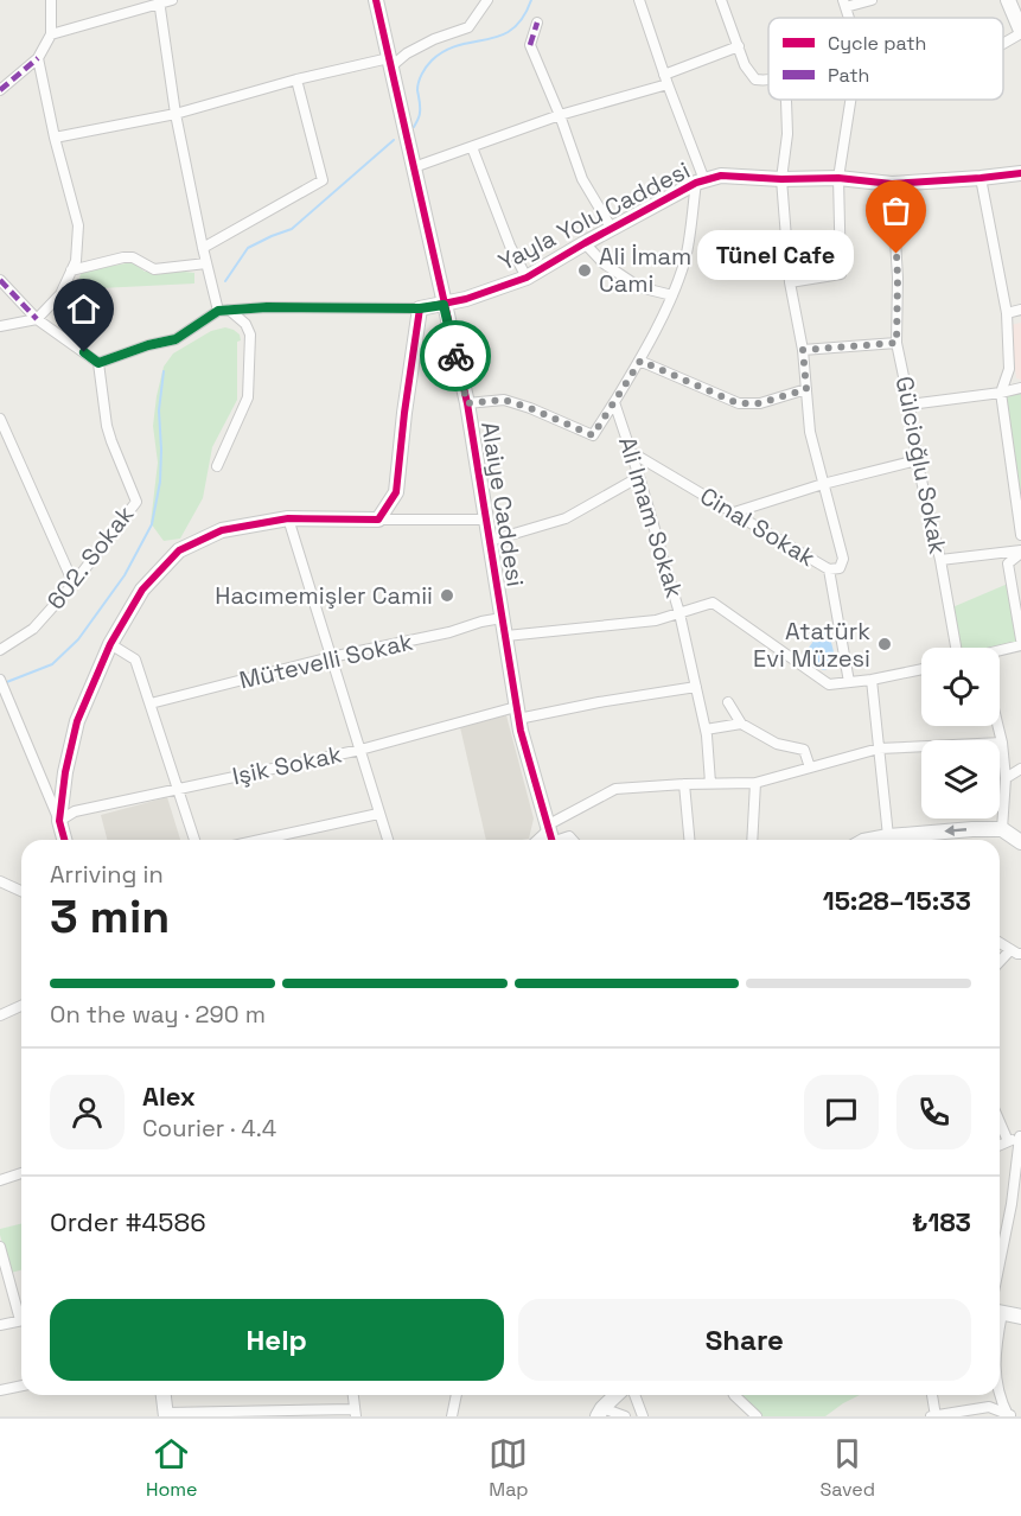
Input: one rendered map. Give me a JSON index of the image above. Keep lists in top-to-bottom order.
{
  "streets": {
    "street": [
      "Yayla Yolu Caddesi",
      "Gülcioğlu Sokak",
      "Alaiye Caddesi",
      "Ali Imam Sokak",
      "Cinal Sokak",
      "602. Sokak",
      "Mütevelli Sokak",
      "Işik Sokak"
    ]
  },
  "crossings": [
    ["Yayla Yolu Caddesi", "Gülcioğlu Sokak"],
    ["Yayla Yolu Caddesi", "Alaiye Caddesi"],
    ["Yayla Yolu Caddesi", "Cinal Sokak"],
    ["Alaiye Caddesi", "Mütevelli Sokak"],
    ["Alaiye Caddesi", "Işik Sokak"],
    ["Ali Imam Sokak", "Cinal Sokak"],
    ["Ali Imam Sokak", "Işik Sokak"]
  ],
  "places": [
    "Tünel Cafe",
    "Ali İmam Cami",
    "Hacımemişler Camii",
    "Atatürk Evi Müzesi"
  ],
  "legend": ["Cycle path", "Path"],
  "page": {
    "bubble": "Tünel Cafe",
    "heading": ["3 min", "Arriving in", "15:28–15:33"],
    "panel": [
      "Alex",
      "Courier · 4.4",
      "Order #4586",
      "₺183"
    ],
    "bar": "On the way · 290 m",
    "buttons": ["Help", "Share"],
    "tabs": ["Home", "Map", "Saved"]
  }
}
